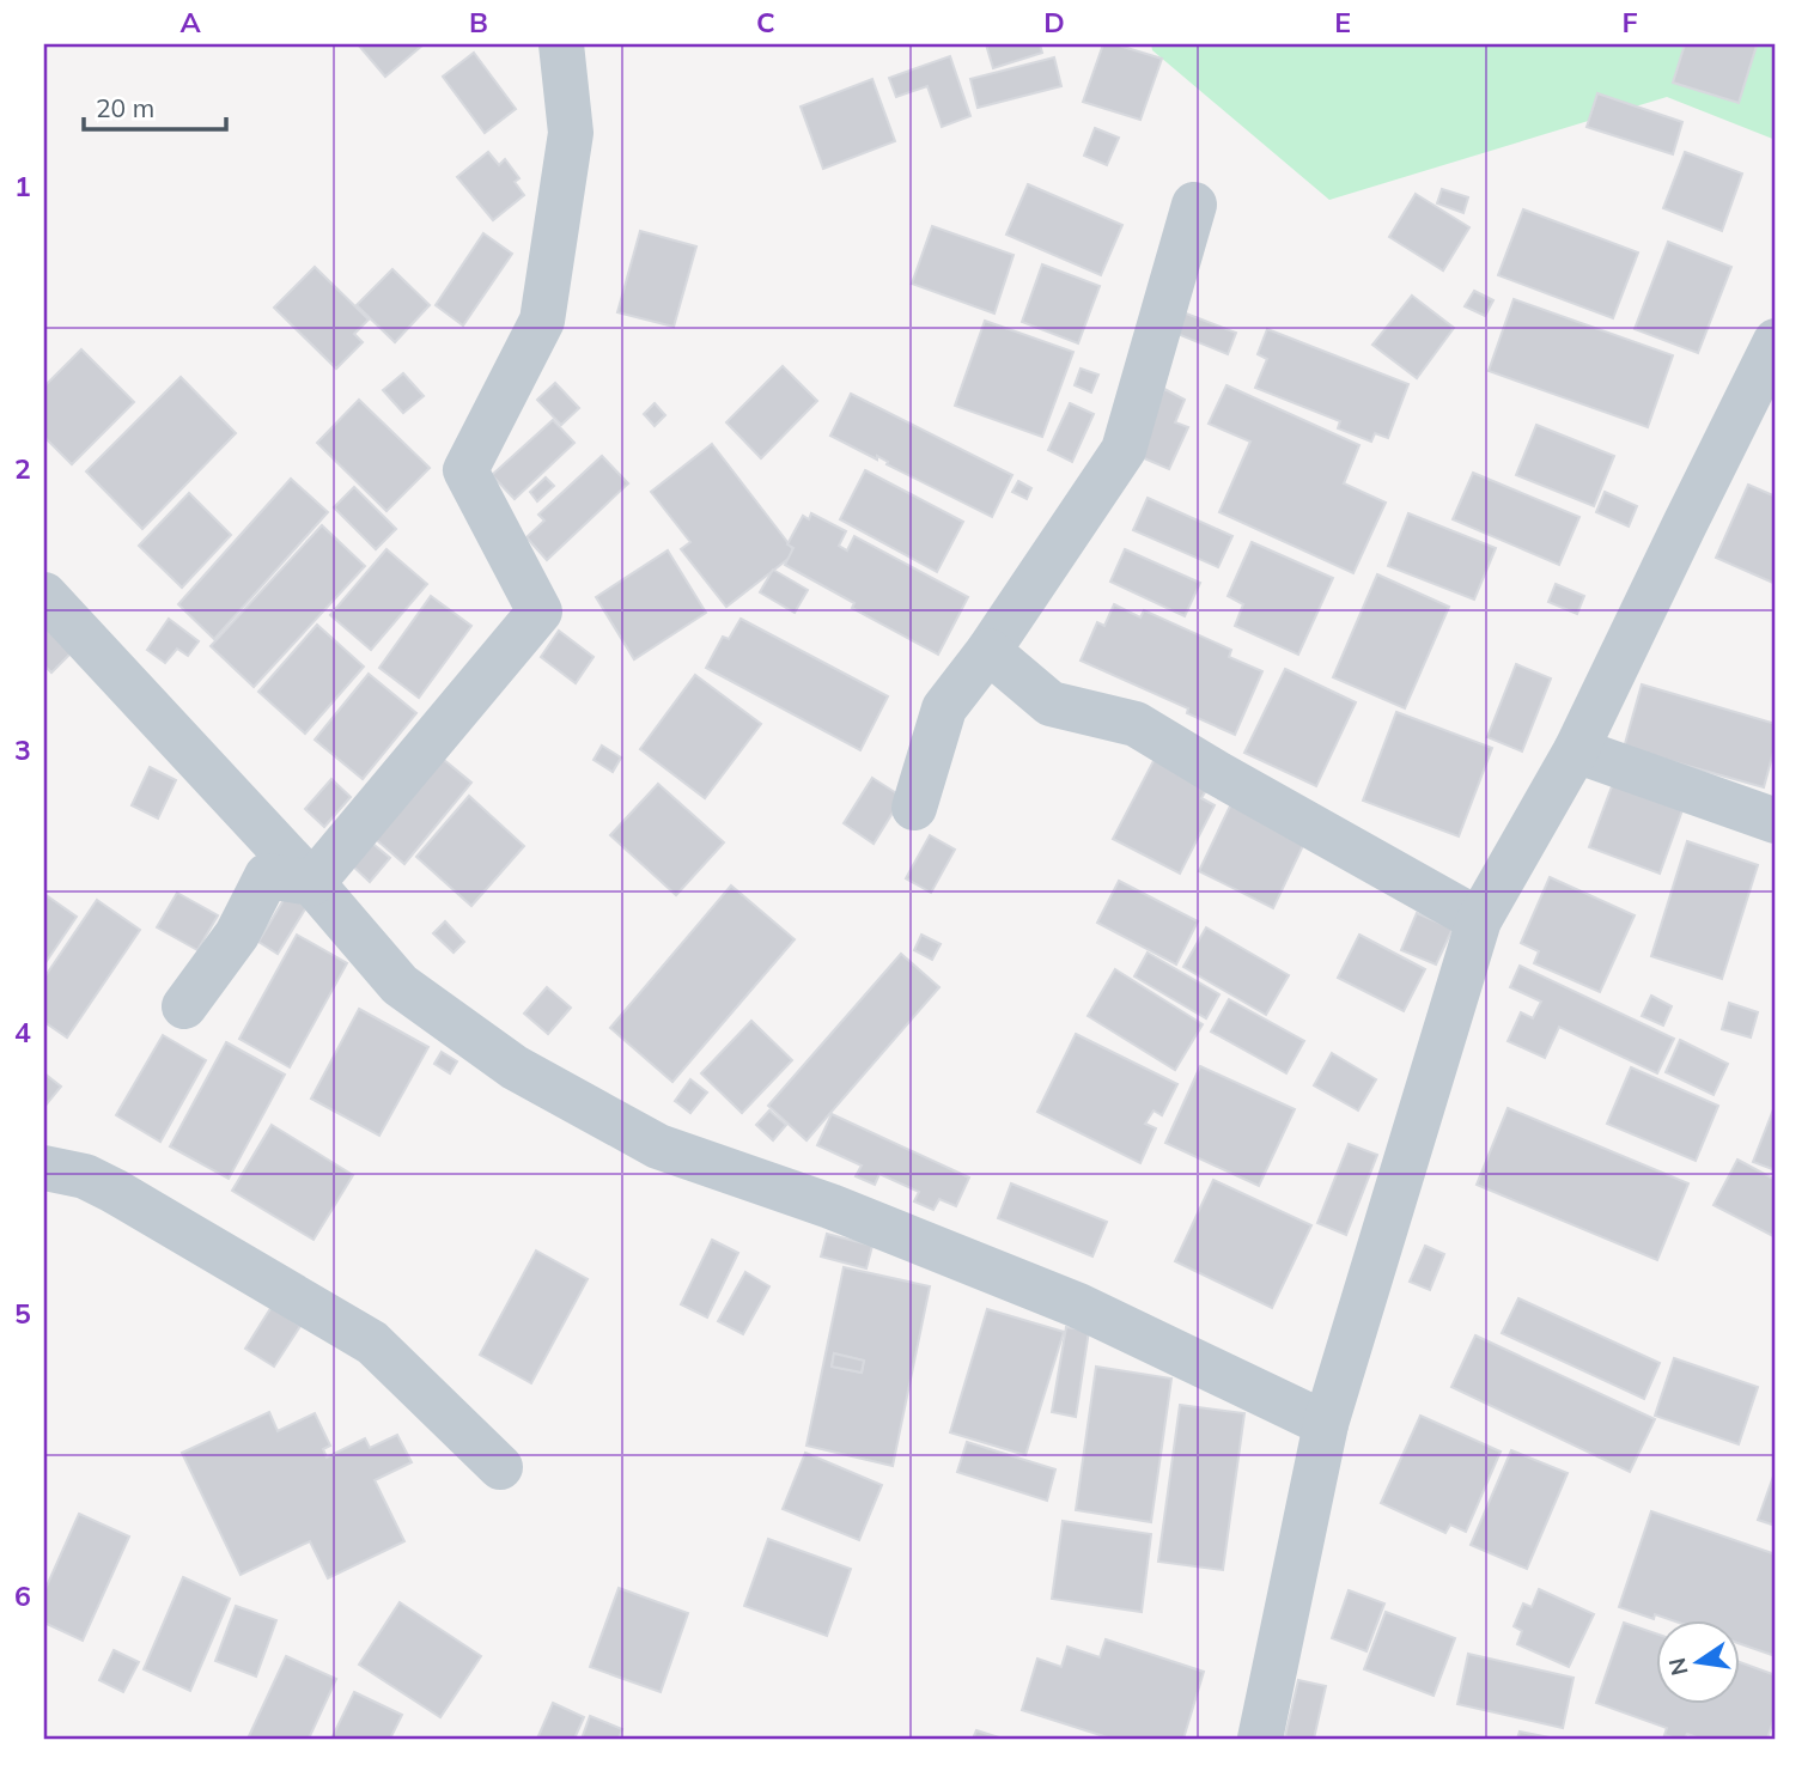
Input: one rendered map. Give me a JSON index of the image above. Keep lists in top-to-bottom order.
{
  "scale_bar": "20 m",
  "north": "left",
  "grid": {
    "columns": [
      "A",
      "B",
      "C",
      "D",
      "E",
      "F"
    ],
    "rows": [
      "1",
      "2",
      "3",
      "4",
      "5",
      "6"
    ]
  }
}
